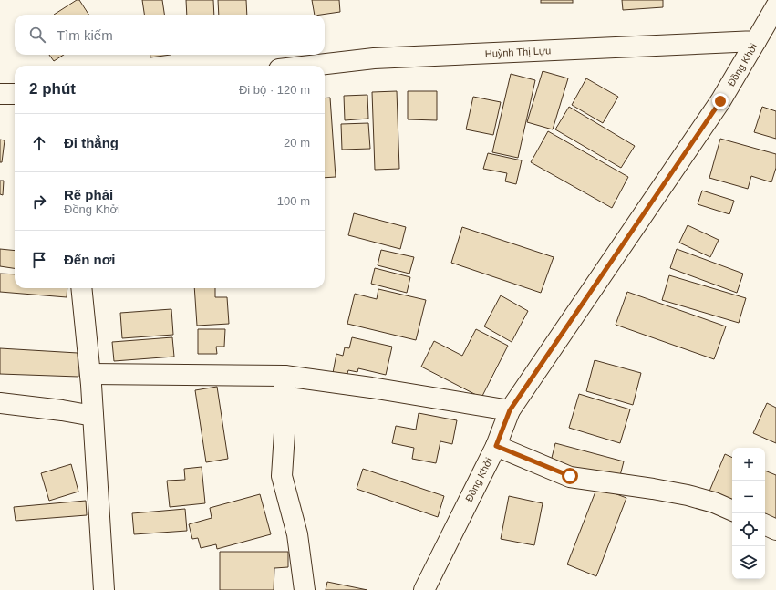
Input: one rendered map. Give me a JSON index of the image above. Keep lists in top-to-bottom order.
{
  "streets": {
    "street": ["Huỳnh Thị Lựu", "Đồng Khởi"]
  },
  "crossings": [
    ["Huỳnh Thị Lựu", "Đồng Khởi"]
  ],
  "page": {
    "search": "Tìm kiếm",
    "heading": ["2 phút", "Đi bộ · 120 m"],
    "list": [
      ["Đi thẳng", "20 m"],
      ["Rẽ phải", "Đồng Khởi", "100 m"],
      "Đến nơi"
    ],
    "map_buttons": ["+", "−"]
  }
}
